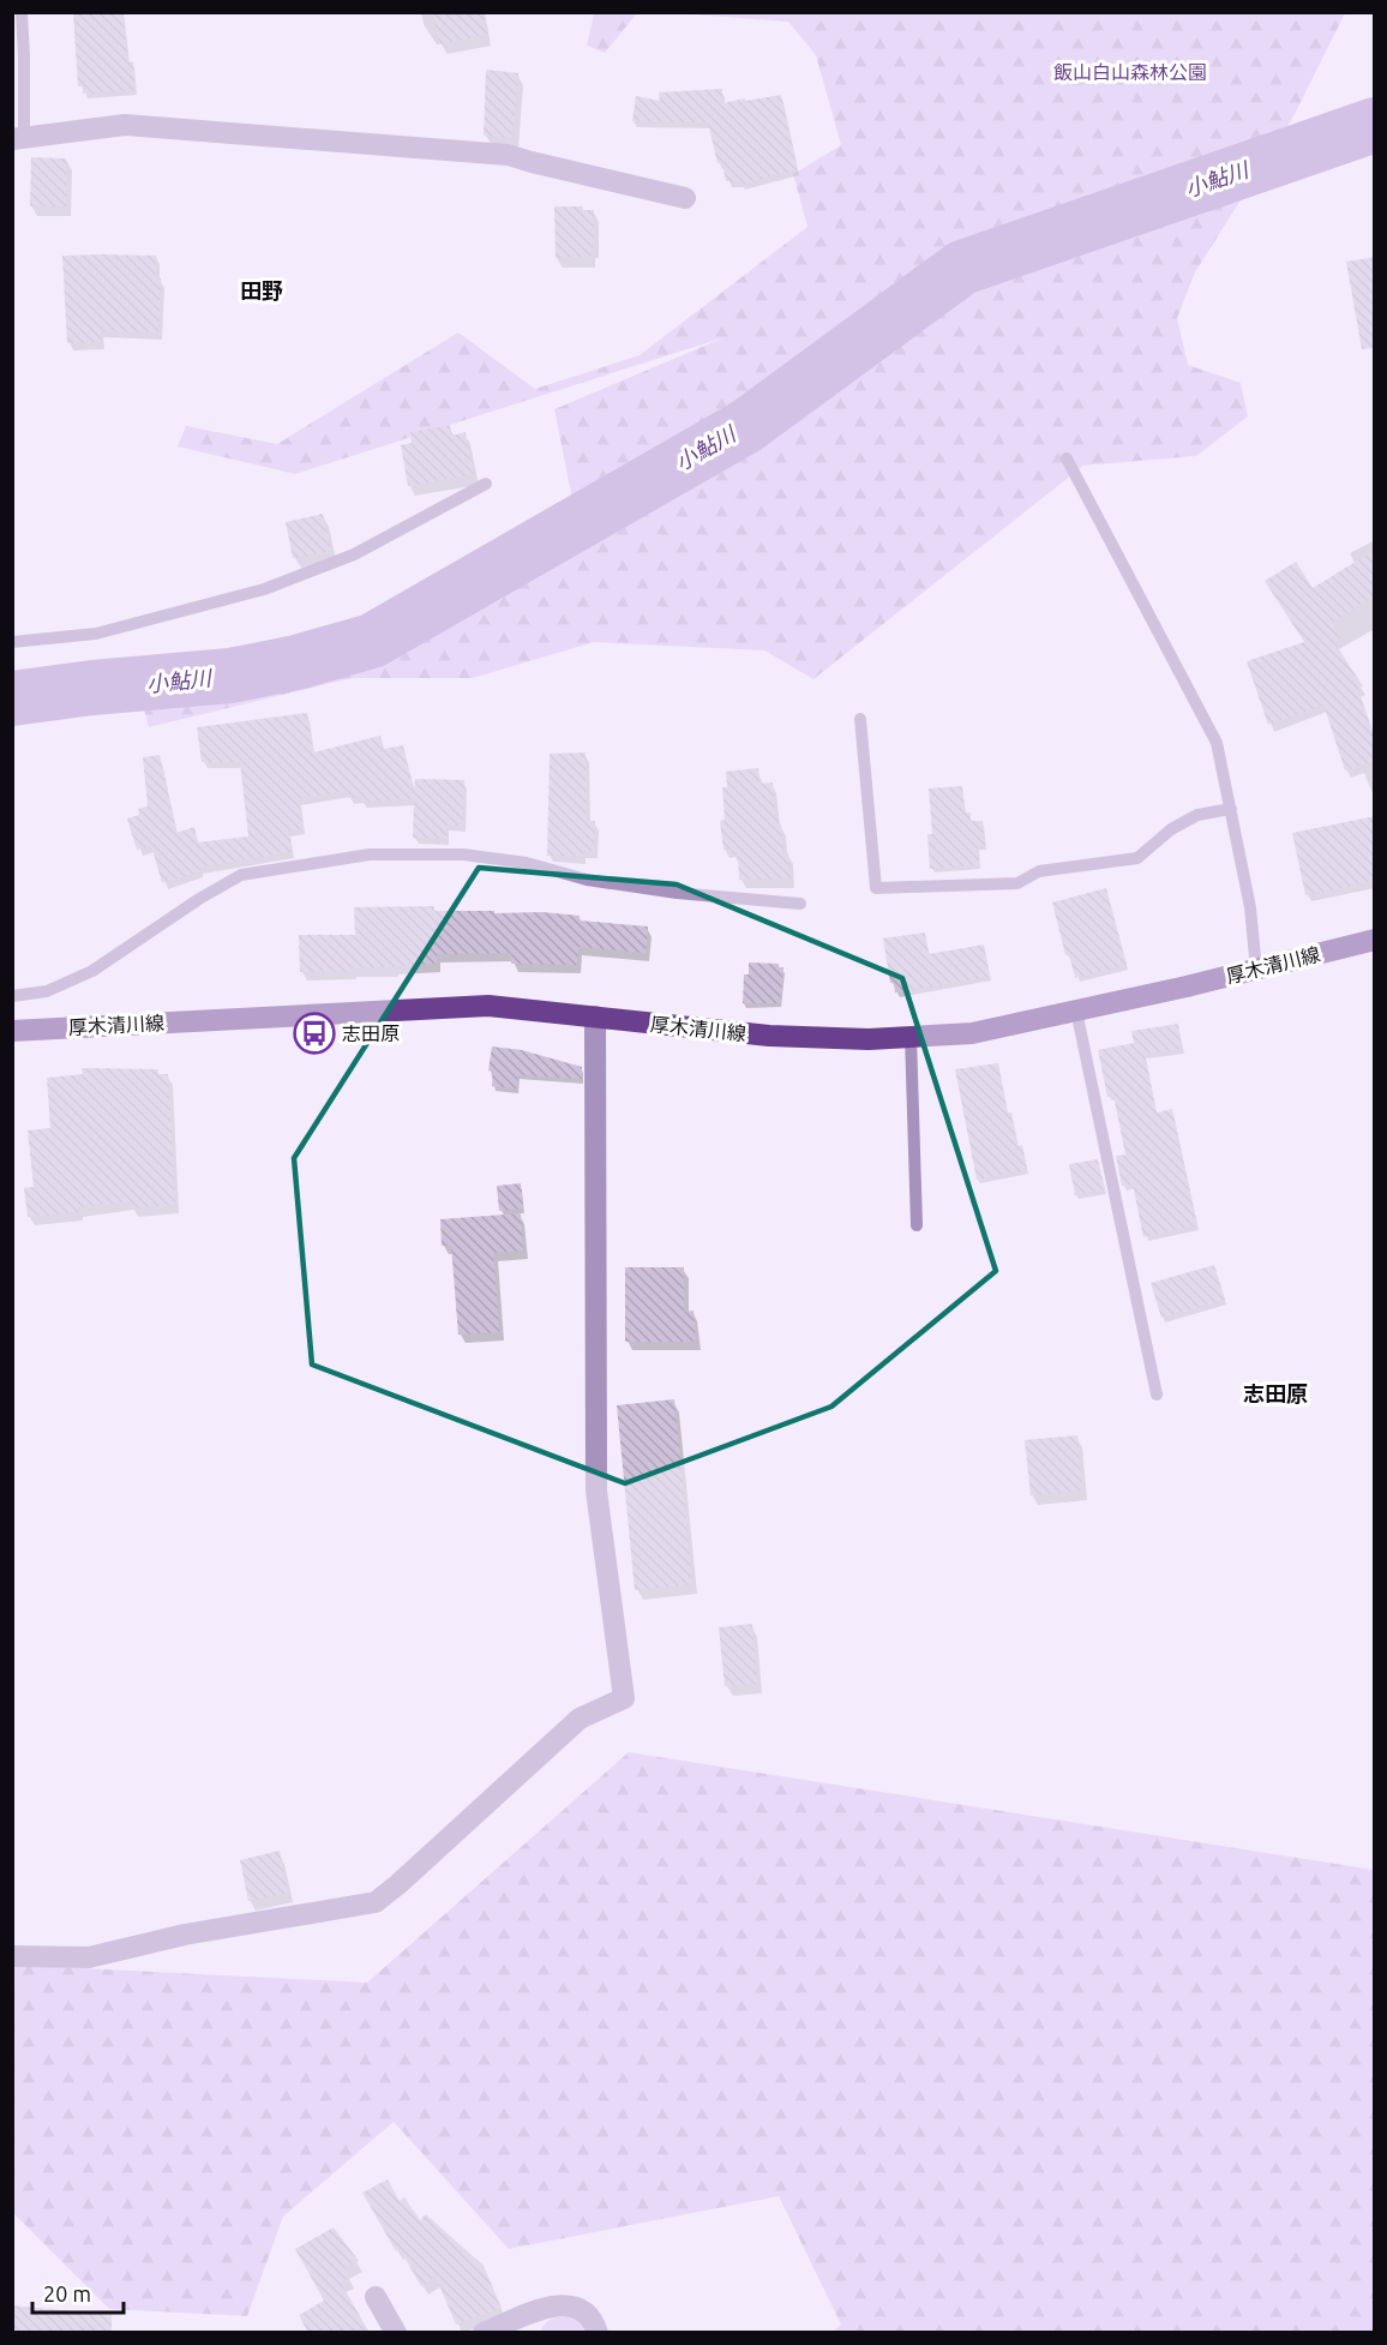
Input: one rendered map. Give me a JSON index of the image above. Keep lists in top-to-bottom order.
{
  "streets": {
    "main road": ["厚木清川線"]
  },
  "districts": ["田野", "志田原"],
  "water": ["小鮎川"],
  "parks": ["飯山白山森林公園"],
  "places": {
    "bus stop": ["志田原"]
  },
  "scale_bar": "20 m"
}
